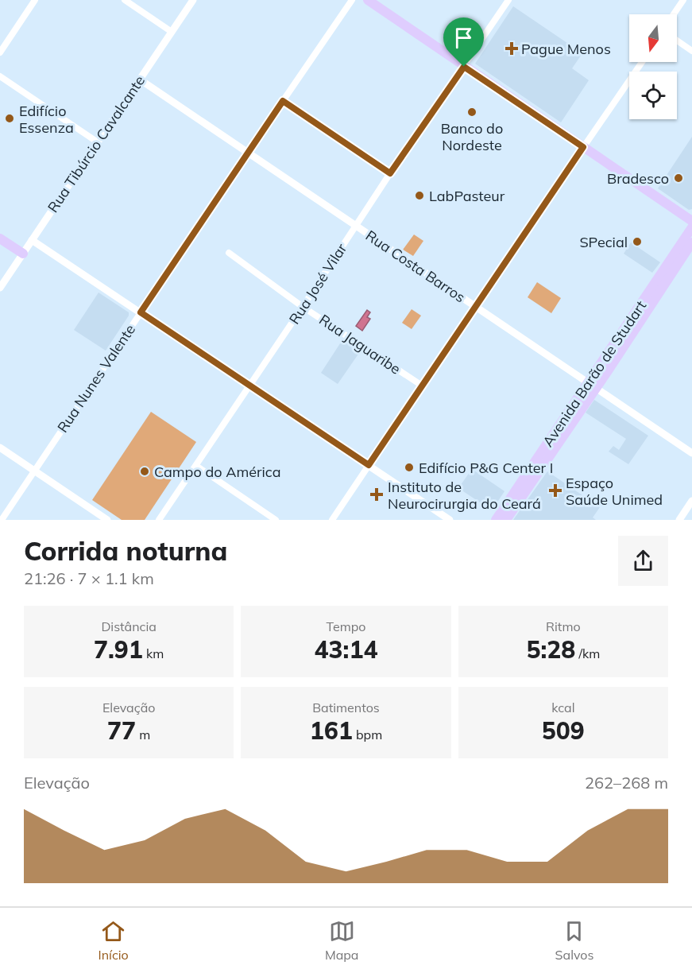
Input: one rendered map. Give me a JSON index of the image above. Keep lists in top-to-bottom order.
{
  "streets": {
    "main road": ["Avenida Barão de Studart"],
    "street": [
      "Rua Tibúrcio Cavalcante",
      "Rua Costa Barros",
      "Rua José Vilar",
      "Rua Jaguaribe",
      "Rua Nunes Valente"
    ]
  },
  "crossings": [
    ["Rua Tibúrcio Cavalcante", "Rua Costa Barros"],
    ["Rua Costa Barros", "Rua José Vilar"],
    ["Rua Costa Barros", "Avenida Barão de Studart"],
    ["Rua Costa Barros", "Rua Nunes Valente"],
    ["Rua José Vilar", "Rua Jaguaribe"]
  ],
  "places": {
    "health": ["Pague Menos", "Espaço Saúde Unimed", "Instituto de Neurocirurgia do Ceará"],
    "other": [
      "Banco do Nordeste",
      "Edifício Essenza",
      "Bradesco",
      "LabPasteur",
      "SPecial",
      "Edifício P&G Center I",
      "Campo do América"
    ]
  },
  "north": "bottom",
  "page": {
    "heading": ["Corrida noturna", "21:26 · 7 × 1.1 km"],
    "stats": [
      ["Distância", "7.91 km"],
      ["Tempo", "43:14"],
      ["Ritmo", "5:28 /km"],
      ["Elevação", "77 m"],
      ["Batimentos", "161 bpm"],
      ["kcal", "509"]
    ],
    "chart": ["Elevação", "262–268 m"],
    "tabs": ["Início", "Mapa", "Salvos"]
  }
}
